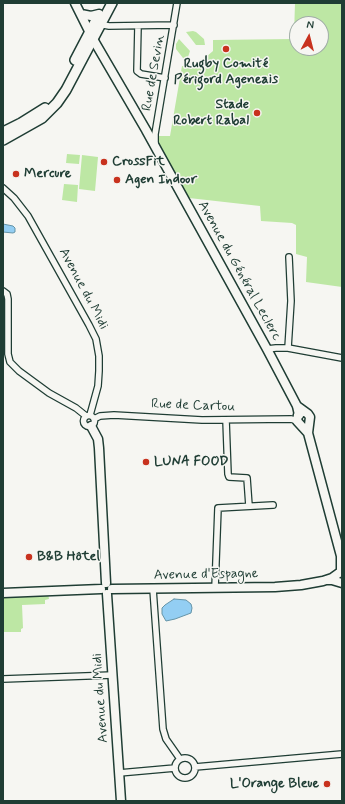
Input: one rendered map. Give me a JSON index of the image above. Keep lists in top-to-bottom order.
{
  "streets": {
    "street": [
      "Rue de Sevin",
      "Avenue du Général Leclerc",
      "Avenue du Midi",
      "Rue de Cartou",
      "Avenue d'Espagne"
    ]
  },
  "crossings": [
    ["Rue de Sevin", "Avenue du Général Leclerc"],
    ["Avenue du Général Leclerc", "Rue de Cartou"],
    ["Avenue du Midi", "Rue de Cartou"],
    ["Avenue du Midi", "Avenue d'Espagne"]
  ],
  "places": [
    "Rugby Comité Périgord Ageneais",
    "Stade Robert Rabal",
    "CrossFit",
    "Mercure",
    "Agen Indoor",
    "LUNA FOOD",
    "B&B Hôtel",
    "L'Orange Bleue"
  ],
  "north": "top"
}
